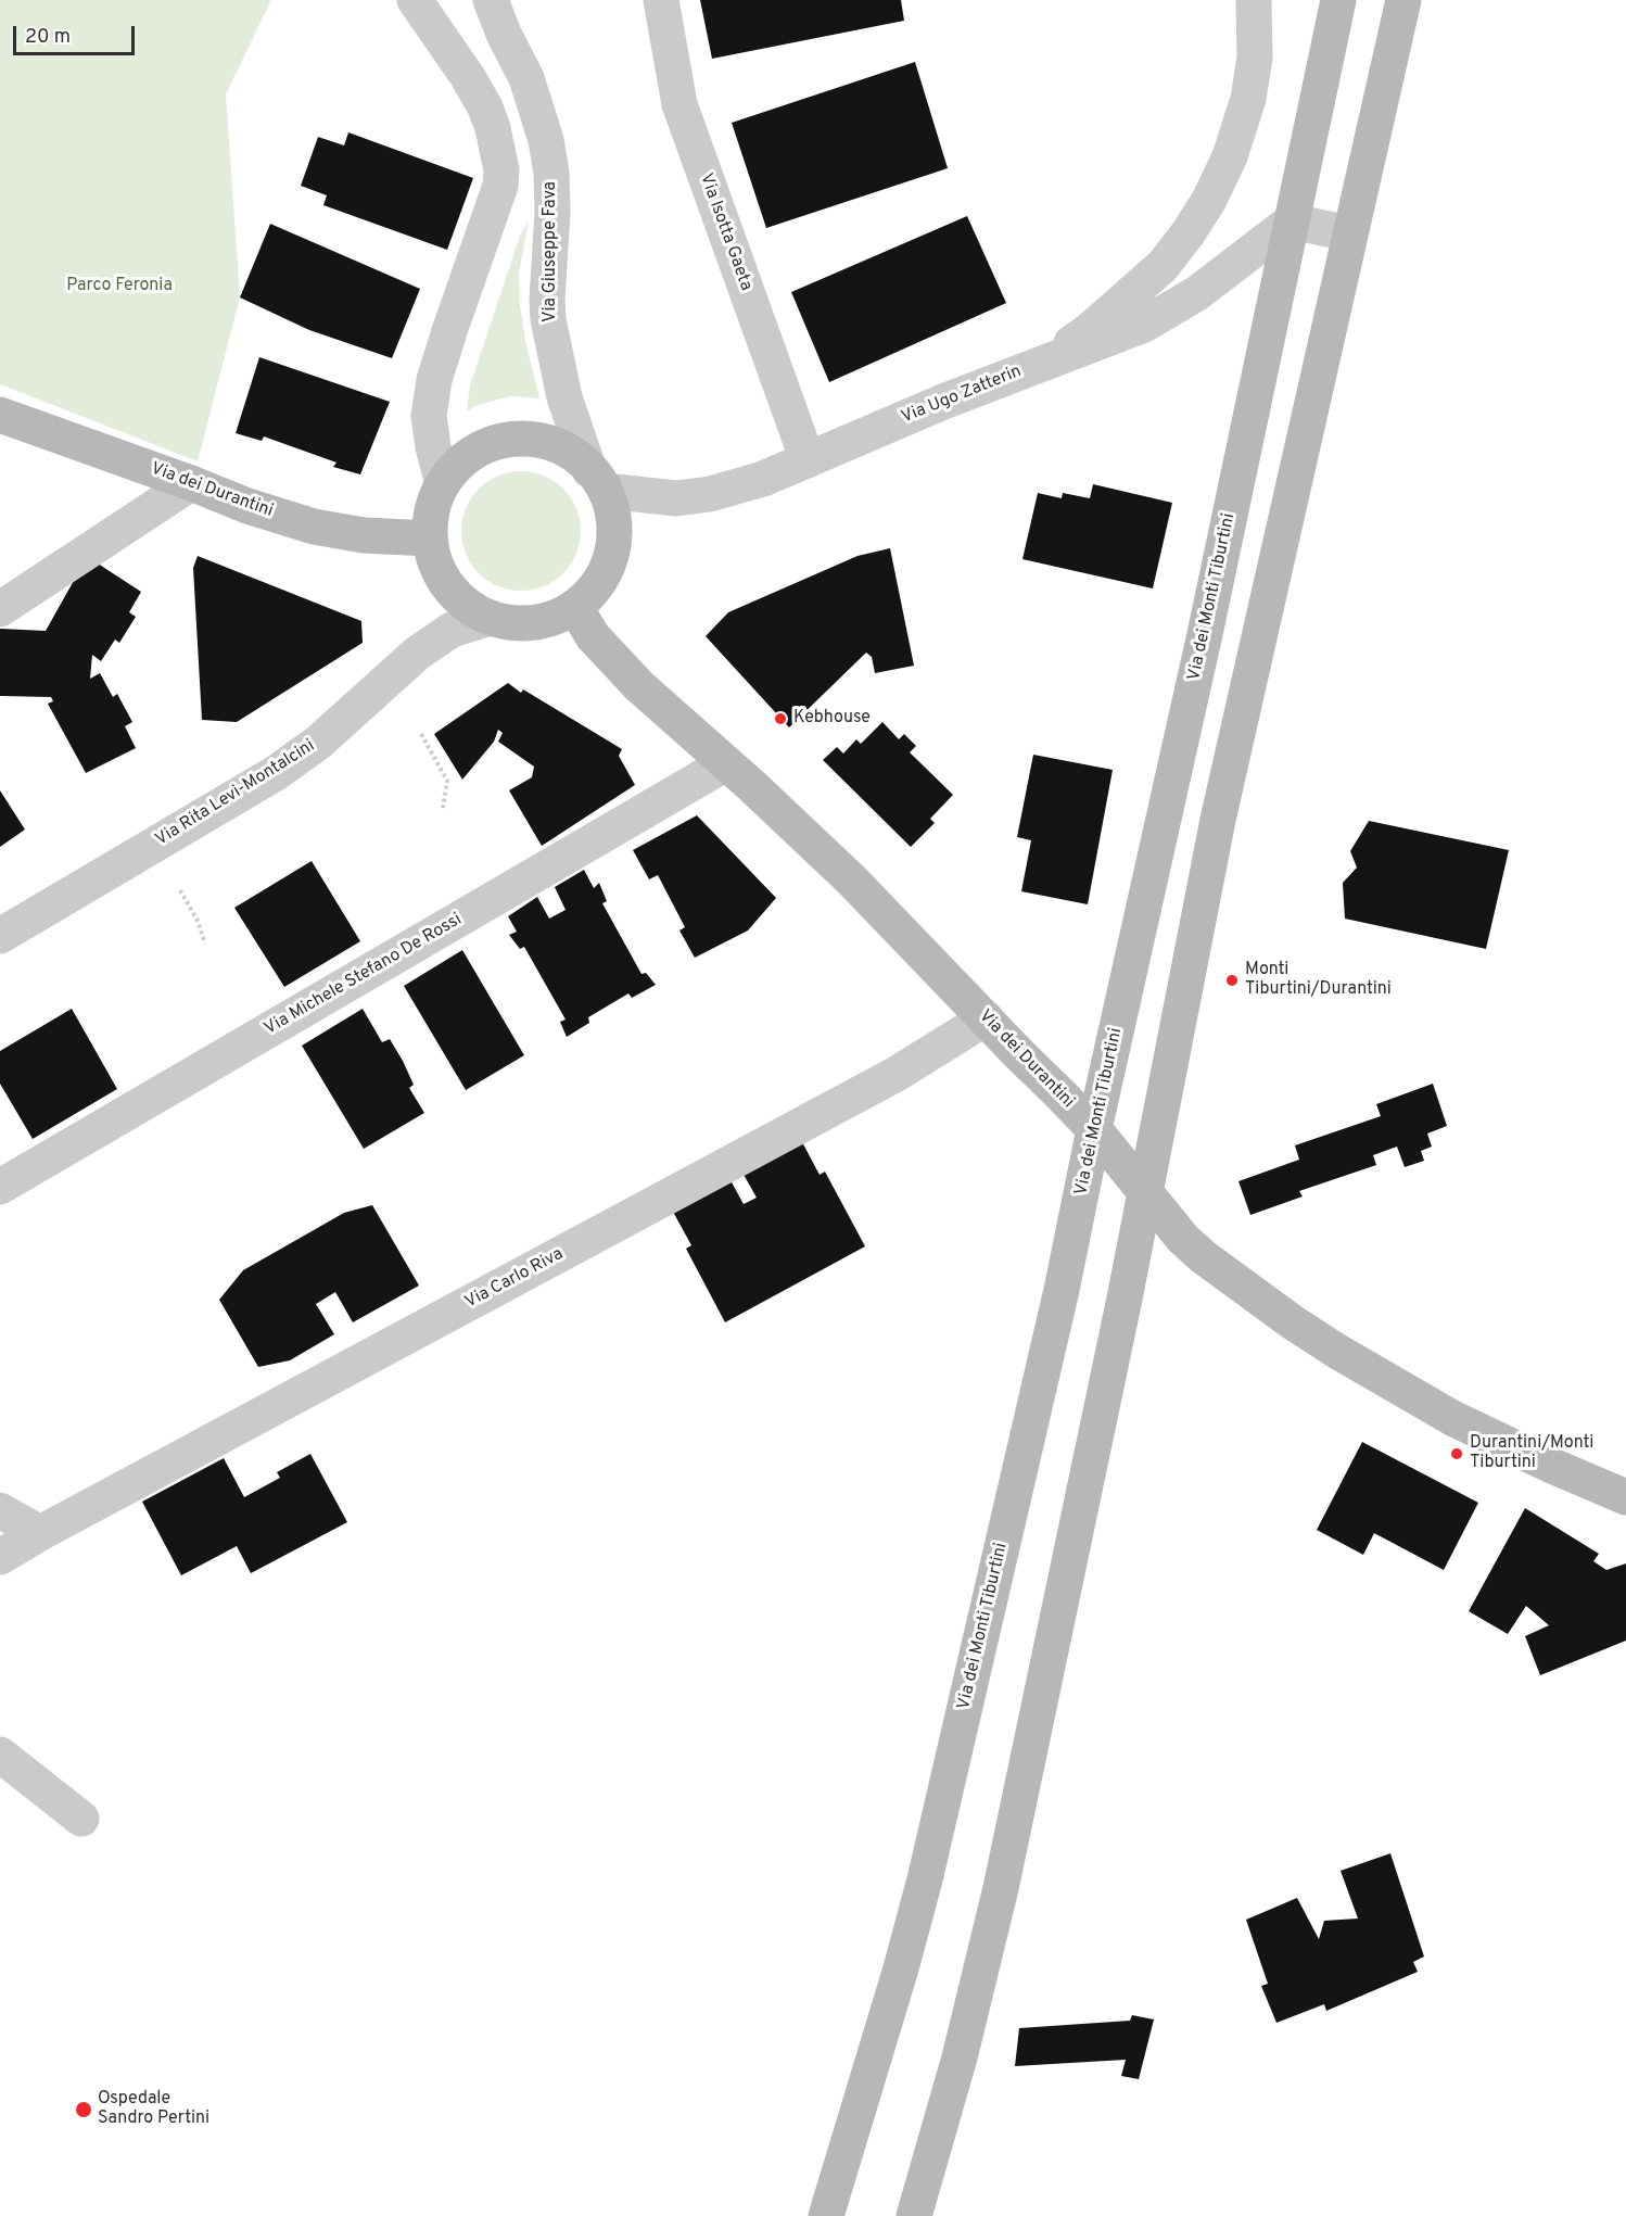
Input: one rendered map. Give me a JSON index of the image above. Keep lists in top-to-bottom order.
{
  "streets": {
    "main road": ["Via dei Durantini", "Via dei Monti Tiburtini"],
    "street": [
      "Via Isotta Gaeta",
      "Via Giuseppe Fava",
      "Via Ugo Zatterin",
      "Via Rita Levi-Montalcini",
      "Via Michele Stefano De Rossi",
      "Via Carlo Riva"
    ]
  },
  "crossings": [
    ["Via Isotta Gaeta", "Via Ugo Zatterin"],
    ["Via Giuseppe Fava", "Via Ugo Zatterin"],
    ["Via Giuseppe Fava", "Via dei Durantini"],
    ["Via Giuseppe Fava", "Via Rita Levi-Montalcini"],
    ["Via Ugo Zatterin", "Via dei Durantini"],
    ["Via Ugo Zatterin", "Via dei Monti Tiburtini"],
    ["Via Ugo Zatterin", "Via Rita Levi-Montalcini"],
    ["Via dei Durantini", "Via dei Monti Tiburtini"],
    ["Via dei Durantini", "Via Rita Levi-Montalcini"],
    ["Via dei Durantini", "Via Michele Stefano De Rossi"],
    ["Via dei Durantini", "Via Carlo Riva"]
  ],
  "parks": ["Parco Feronia"],
  "places": [
    "Kebhouse",
    "Monti Tiburtini/Durantini",
    "Durantini/Monti Tiburtini",
    "Ospedale Sandro Pertini"
  ],
  "scale_bar": "20 m"
}
